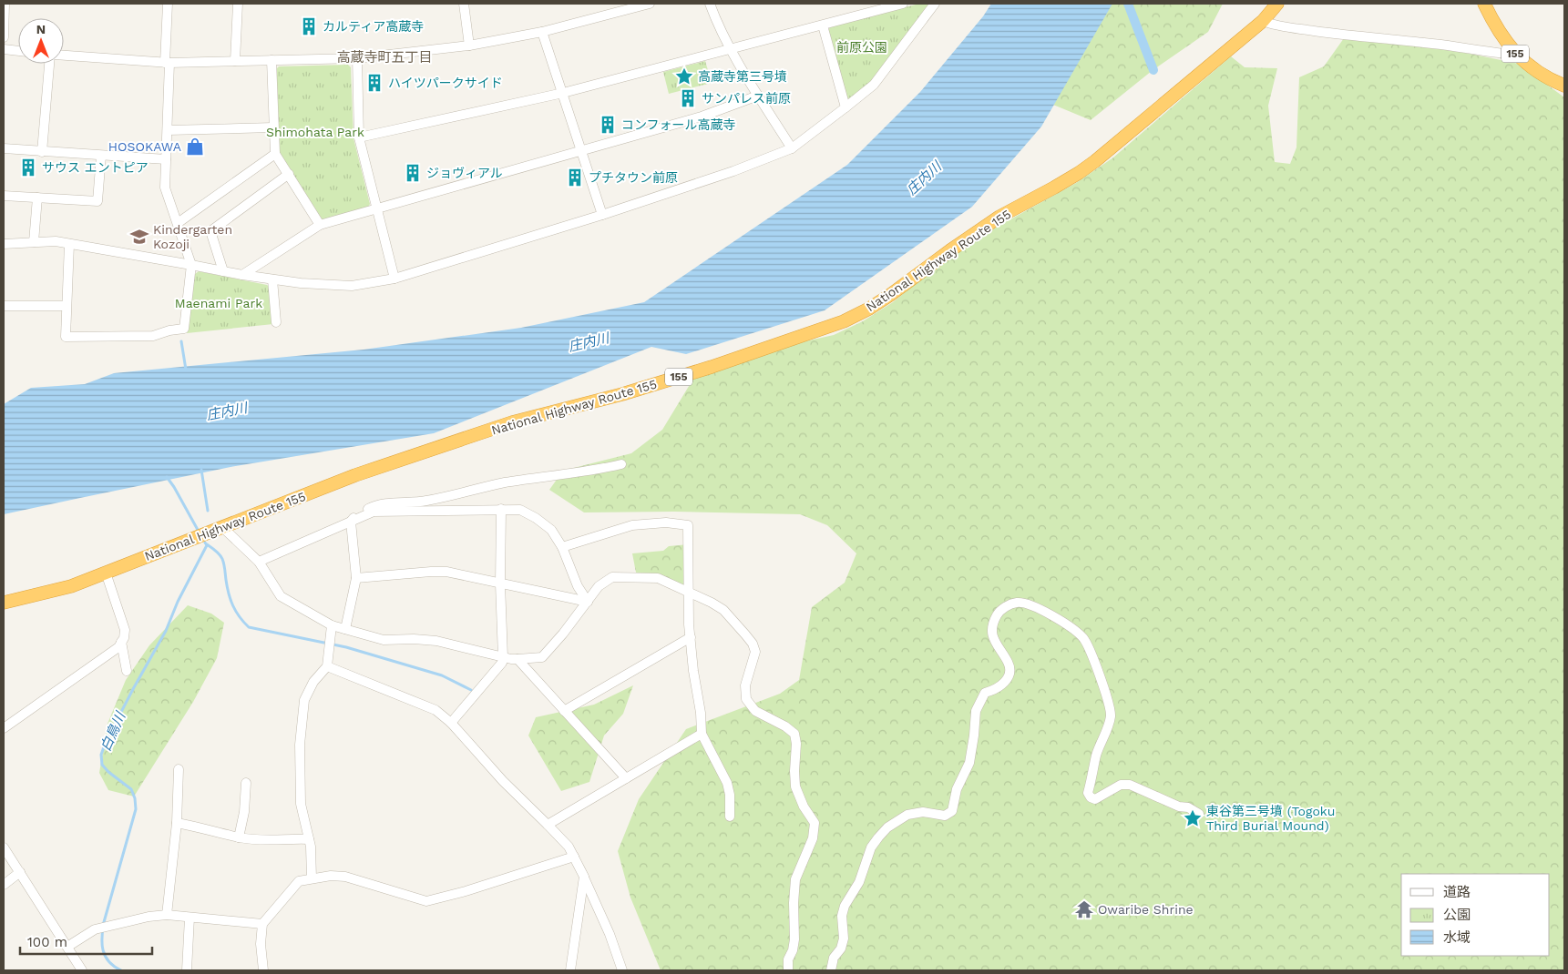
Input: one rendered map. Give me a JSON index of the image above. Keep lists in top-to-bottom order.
{
  "streets": {
    "highway": ["155", "National Highway Route 155"]
  },
  "districts": ["高蔵寺町五丁目"],
  "water": ["庄内川", "白鳥川"],
  "parks": ["前原公園", "Shimohata Park", "Maenami Park"],
  "places": {
    "building": [
      "カルティア高蔵寺",
      "ハイツパークサイド",
      "サンパレス前原",
      "コンフォール高蔵寺",
      "サウス エントピア",
      "ジョヴィアル",
      "プチタウン前原"
    ],
    "place": ["高蔵寺第三号墳", "東谷第三号墳 (Togoku Third Burial Mound)"],
    "shop": ["HOSOKAWA"],
    "school or university": ["Kindergarten Kozoji"],
    "temple": ["Owaribe Shrine"]
  },
  "legend": ["道路", "公園", "水域"],
  "scale_bar": "100 m",
  "north": "top"
}
